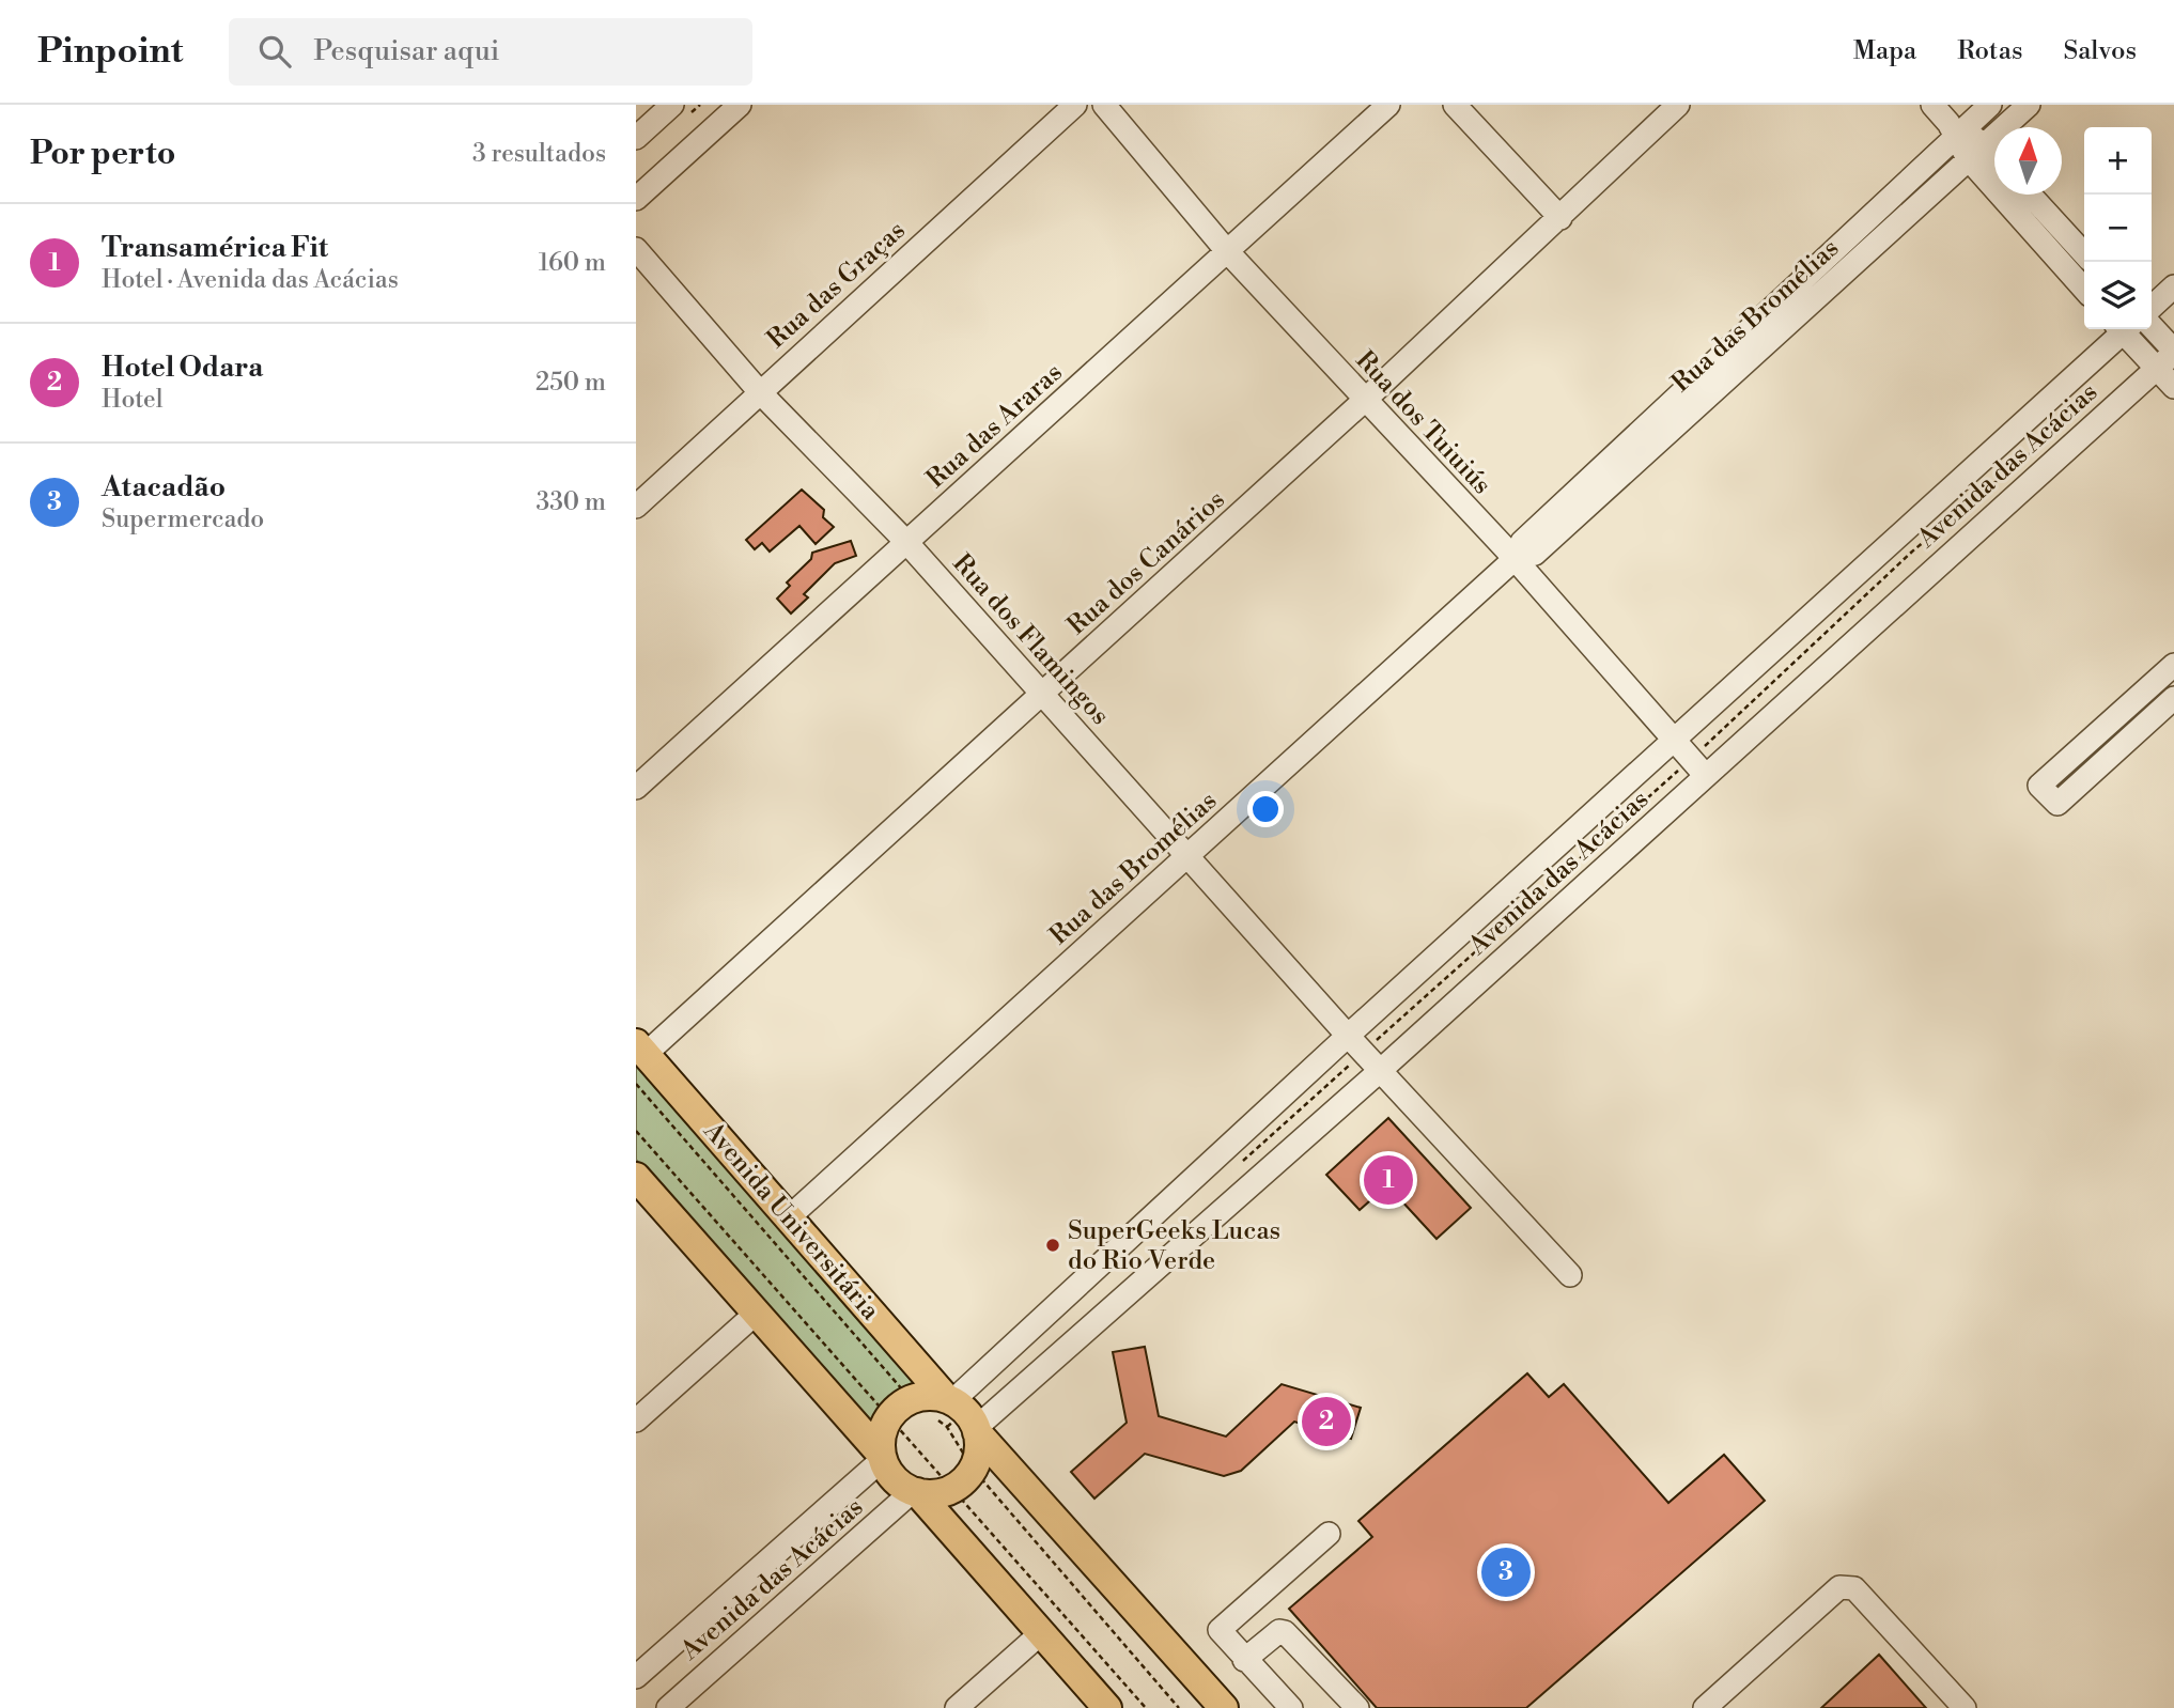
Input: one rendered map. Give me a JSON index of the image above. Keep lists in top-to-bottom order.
{
  "streets": {
    "main road": ["Avenida Universitária"],
    "street": [
      "Rua das Graças",
      "Rua das Bromélias",
      "Rua dos Tuiuiús",
      "Rua das Araras",
      "Avenida das Acácias",
      "Rua dos Canários",
      "Rua dos Flamingos"
    ]
  },
  "crossings": [
    ["Rua das Graças", "Rua dos Flamingos"],
    ["Rua das Bromélias", "Rua dos Tuiuiús"],
    ["Rua das Bromélias", "Rua dos Flamingos"],
    ["Rua das Bromélias", "Avenida Universitária"],
    ["Rua dos Tuiuiús", "Rua das Araras"],
    ["Rua dos Tuiuiús", "Avenida das Acácias"],
    ["Rua dos Tuiuiús", "Rua dos Canários"],
    ["Rua das Araras", "Rua dos Flamingos"],
    ["Avenida das Acácias", "Rua dos Flamingos"],
    ["Avenida das Acácias", "Avenida Universitária"],
    ["Rua dos Canários", "Rua dos Flamingos"],
    ["Rua dos Canários", "Avenida Universitária"]
  ],
  "places": ["SuperGeeks Lucas do Rio Verde"],
  "north": "top",
  "page": {
    "header": "Pinpoint",
    "search": "Pesquisar aqui",
    "nav": ["Mapa", "Rotas", "Salvos"],
    "heading": ["Por perto", "3 resultados"],
    "map_buttons": ["+", "−"],
    "list": [
      {
        "mark": "1",
        "name": "Transamérica Fit",
        "note": "Hotel · Avenida das Acácias",
        "value": "160 m"
      },
      {
        "mark": "2",
        "name": "Hotel Odara",
        "note": "Hotel",
        "value": "250 m"
      },
      {
        "mark": "3",
        "name": "Atacadão",
        "note": "Supermercado",
        "value": "330 m"
      }
    ],
    "pins": ["1", "2", "3"]
  }
}
